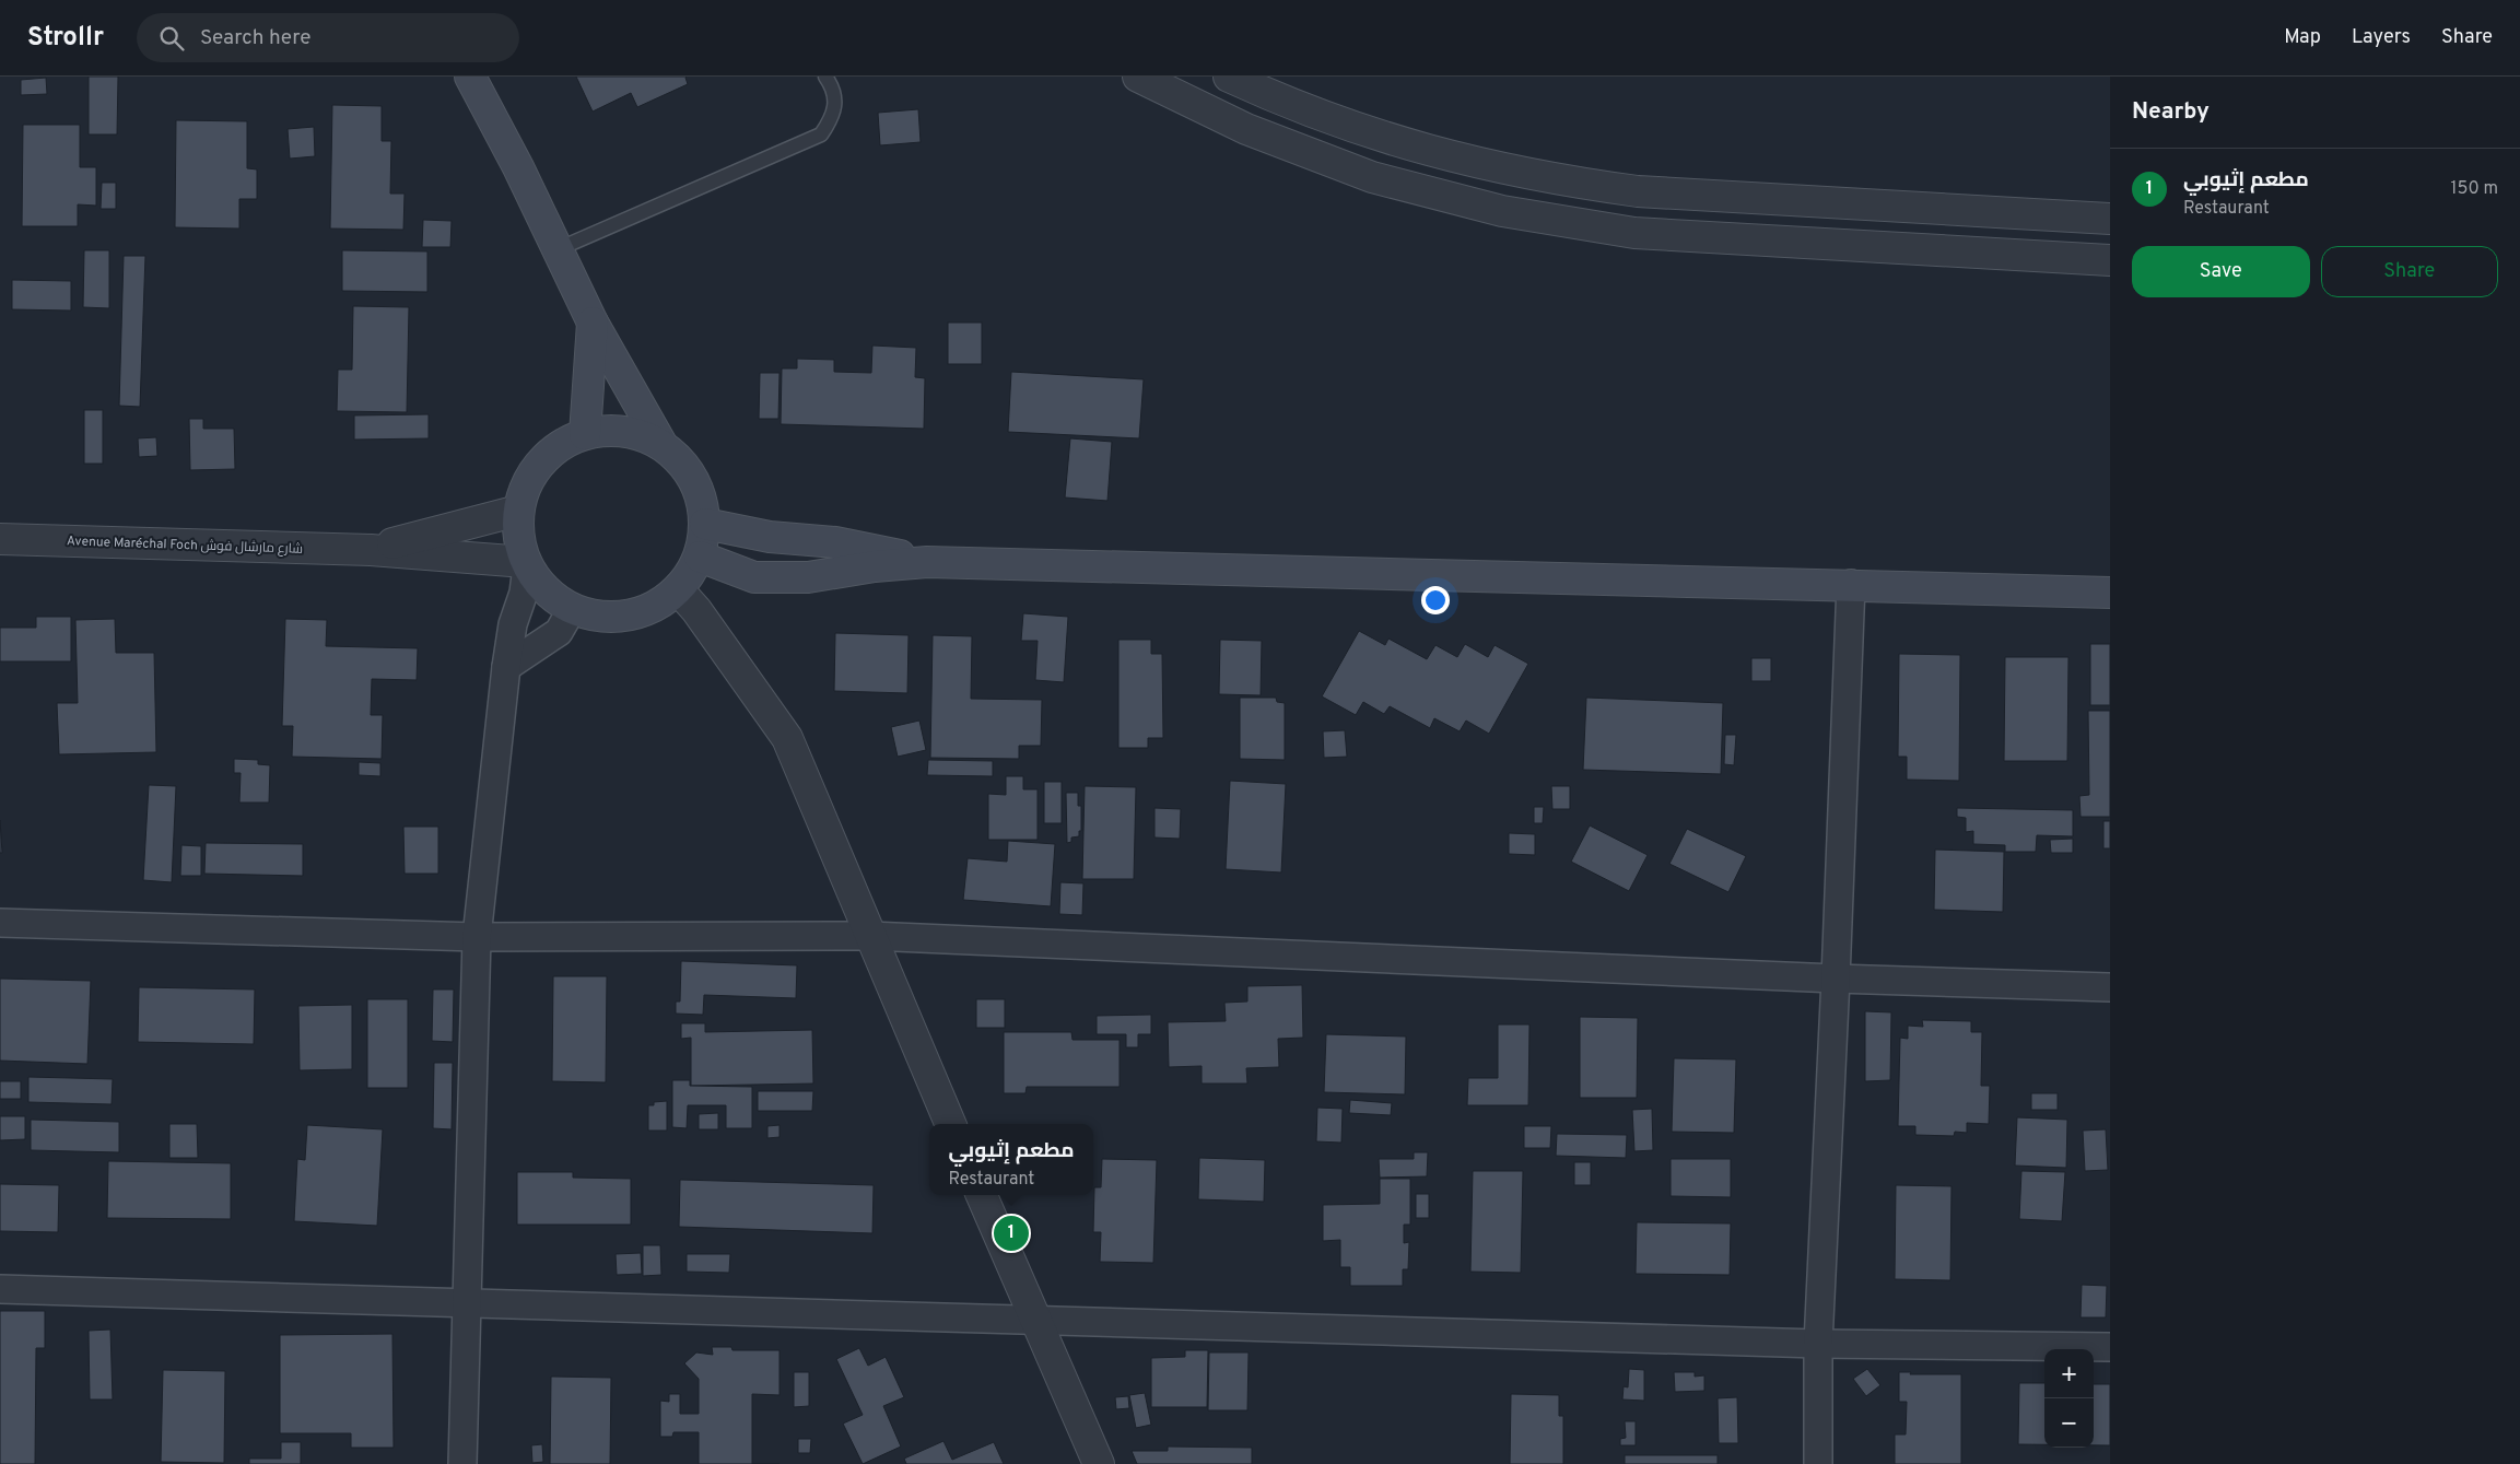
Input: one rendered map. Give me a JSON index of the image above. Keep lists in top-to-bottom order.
{
  "streets": {
    "street": ["Avenue Maréchal Foch شارع مارشال فوش"]
  },
  "page": {
    "header": "Strollr",
    "search": "Search here",
    "nav": ["Map", "Layers", "Share"],
    "heading": "Nearby",
    "list": [
      {
        "mark": "1",
        "name": "مطعم إثيوبي",
        "note": "Restaurant",
        "value": "150 m"
      }
    ],
    "buttons": ["Save", "Share"],
    "popup": ["مطعم إثيوبي", "Restaurant"],
    "pins": "1",
    "map_buttons": ["+", "−"]
  }
}
